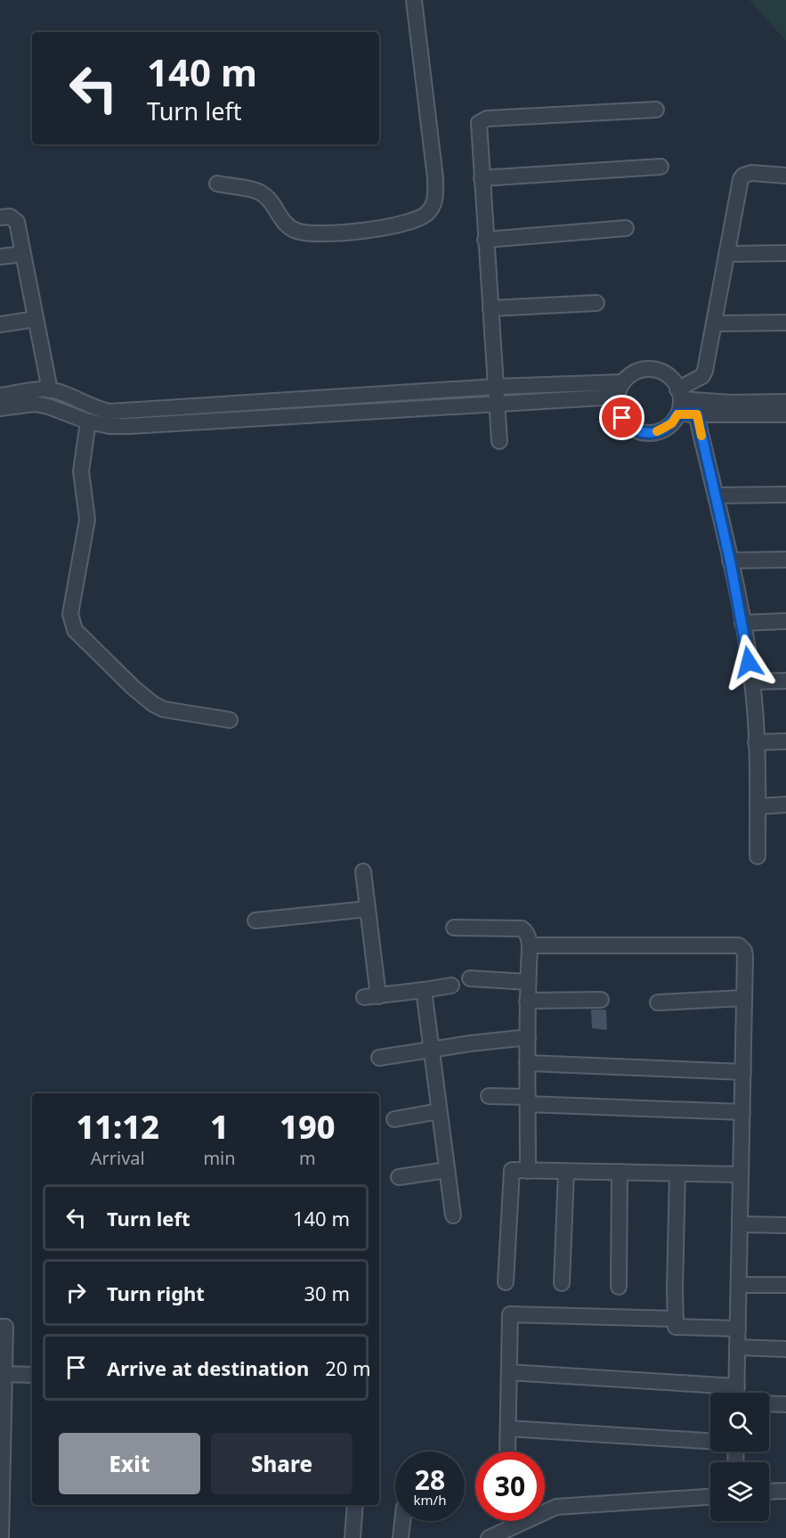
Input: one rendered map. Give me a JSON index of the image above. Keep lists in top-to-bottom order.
{
  "page": {
    "turn": ["140 m", "Turn left"],
    "eta": [
      "11:12",
      "Arrival",
      "1",
      "min",
      "190",
      "m"
    ],
    "list": [
      {
        "name": "Turn left",
        "value": "140 m"
      },
      {
        "name": "Turn right",
        "value": "30 m"
      },
      {
        "name": "Arrive at destination",
        "value": "20 m"
      }
    ],
    "buttons": ["Exit", "Share"],
    "speed": "28 km/h",
    "limit": "30"
  }
}
